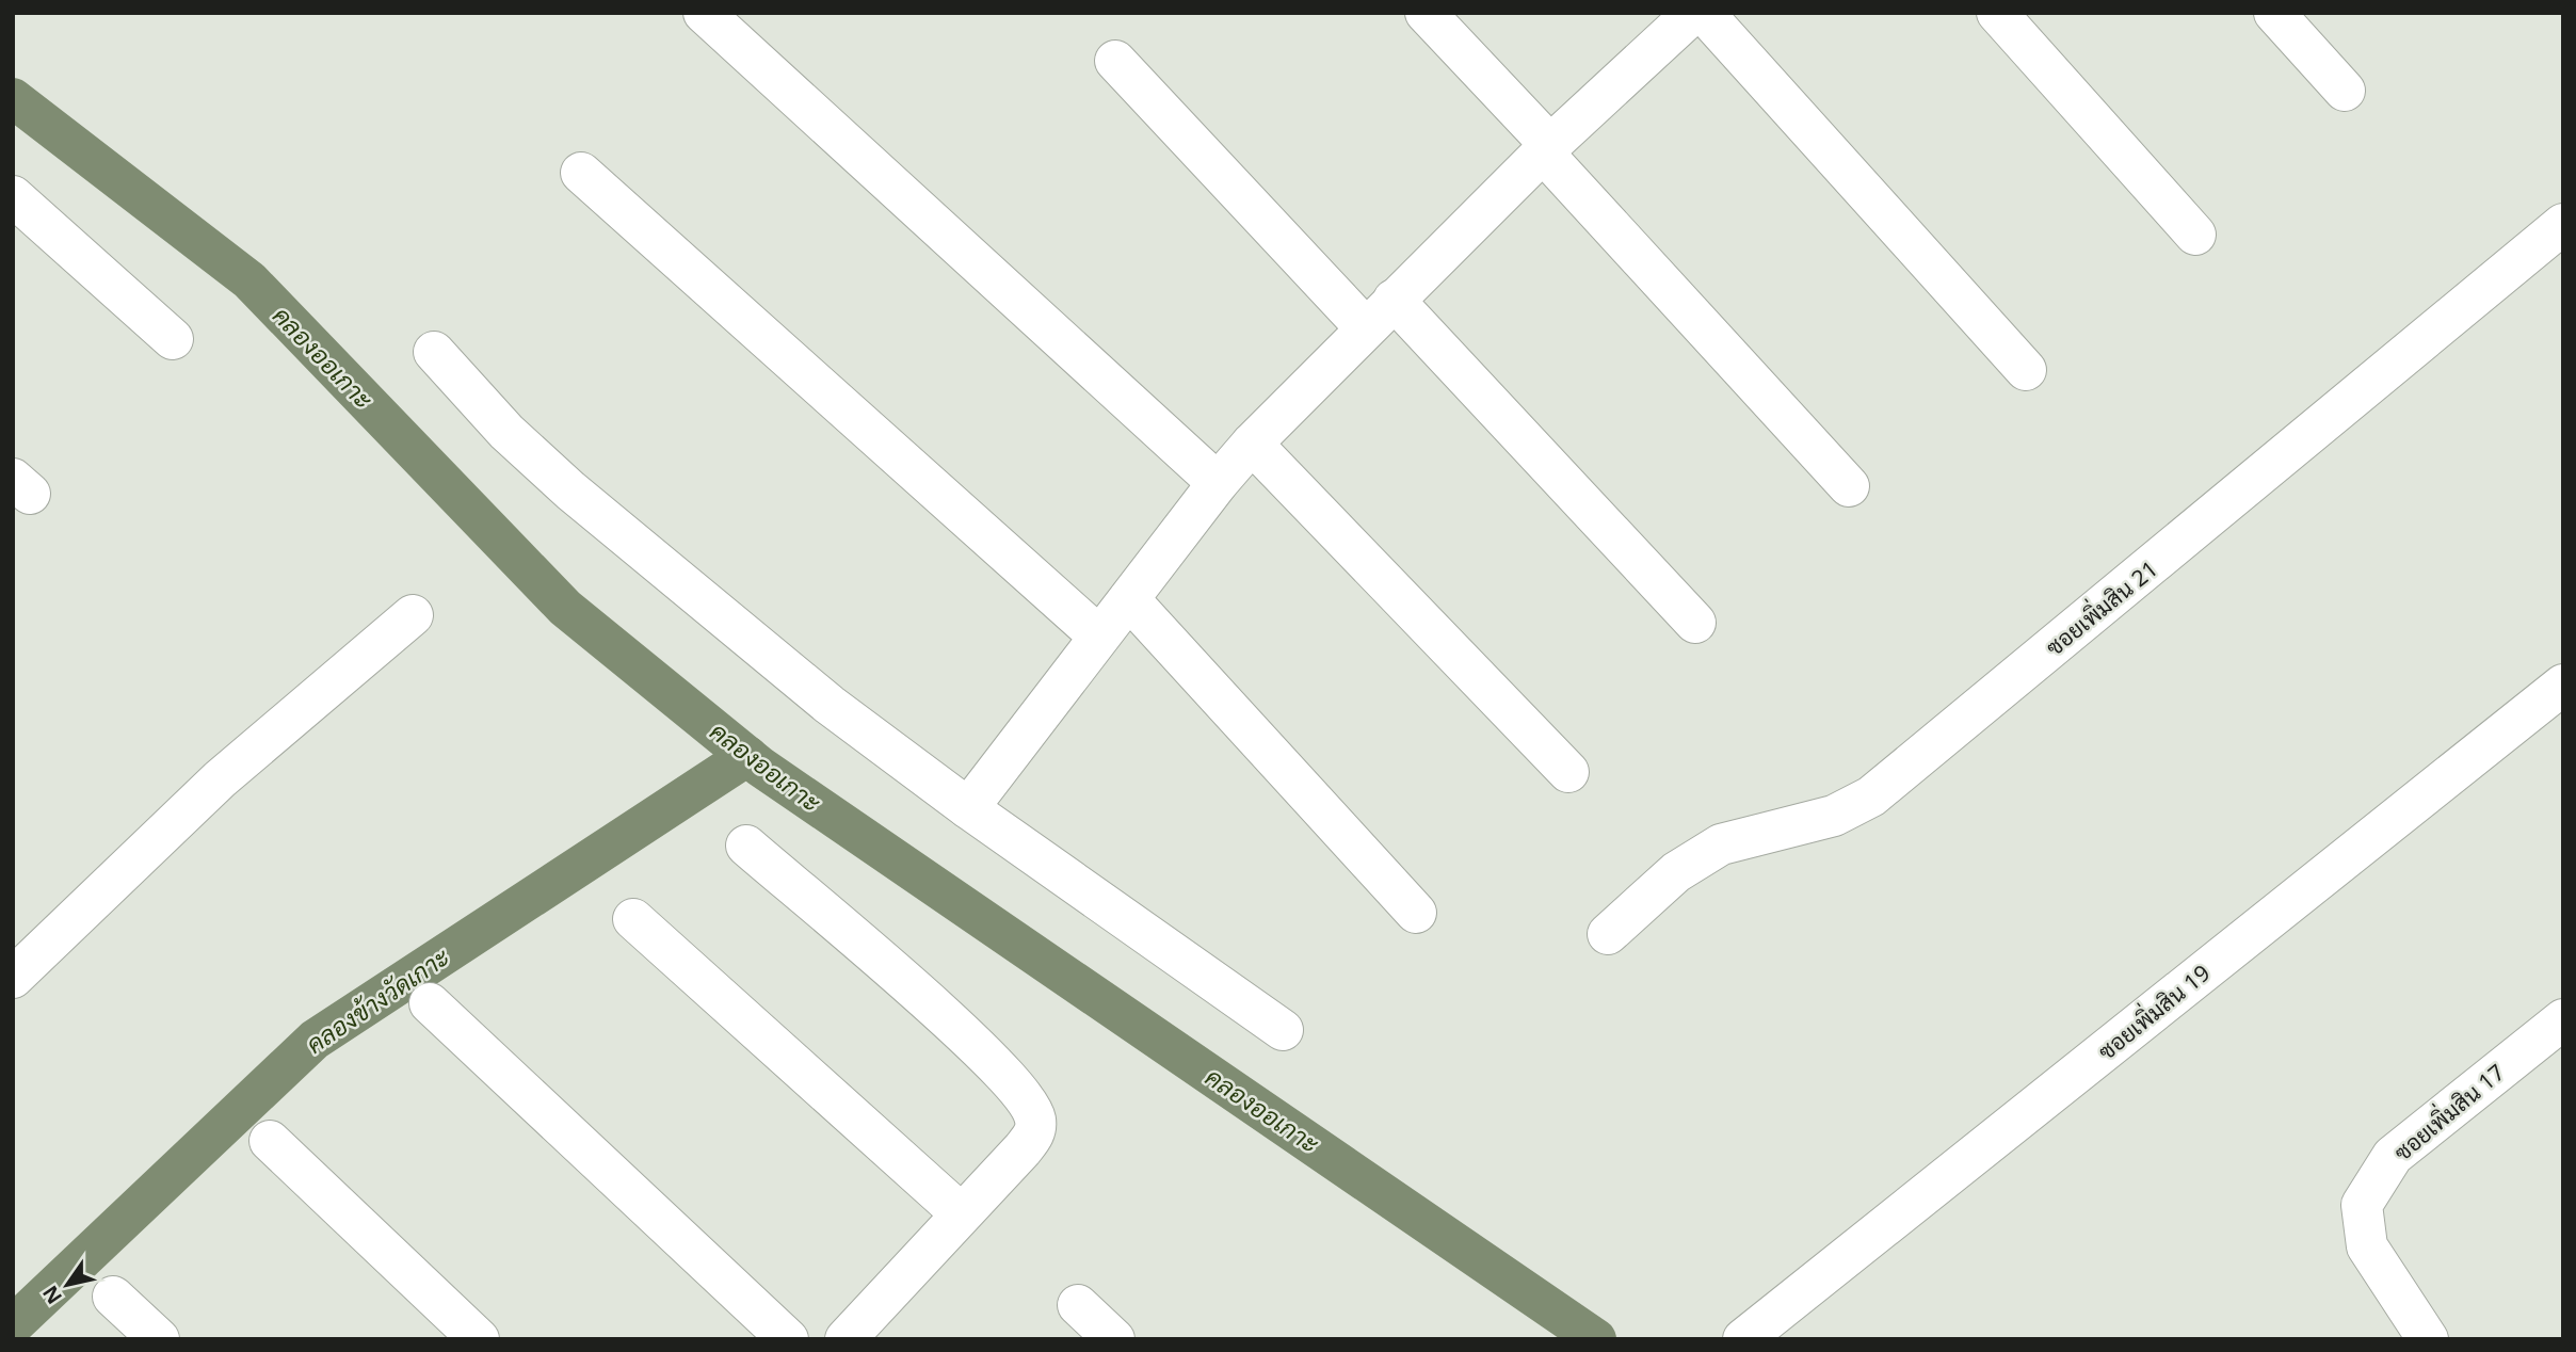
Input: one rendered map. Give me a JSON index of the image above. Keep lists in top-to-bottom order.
{
  "streets": {
    "street": ["ซอยเพิ่มสิน 21", "ซอยเพิ่มสิน 19", "ซอยเพิ่มสิน 17"]
  },
  "water": ["คลองออเกาะ", "คลองข้างวัดเกาะ"],
  "north": "bottom left"
}
